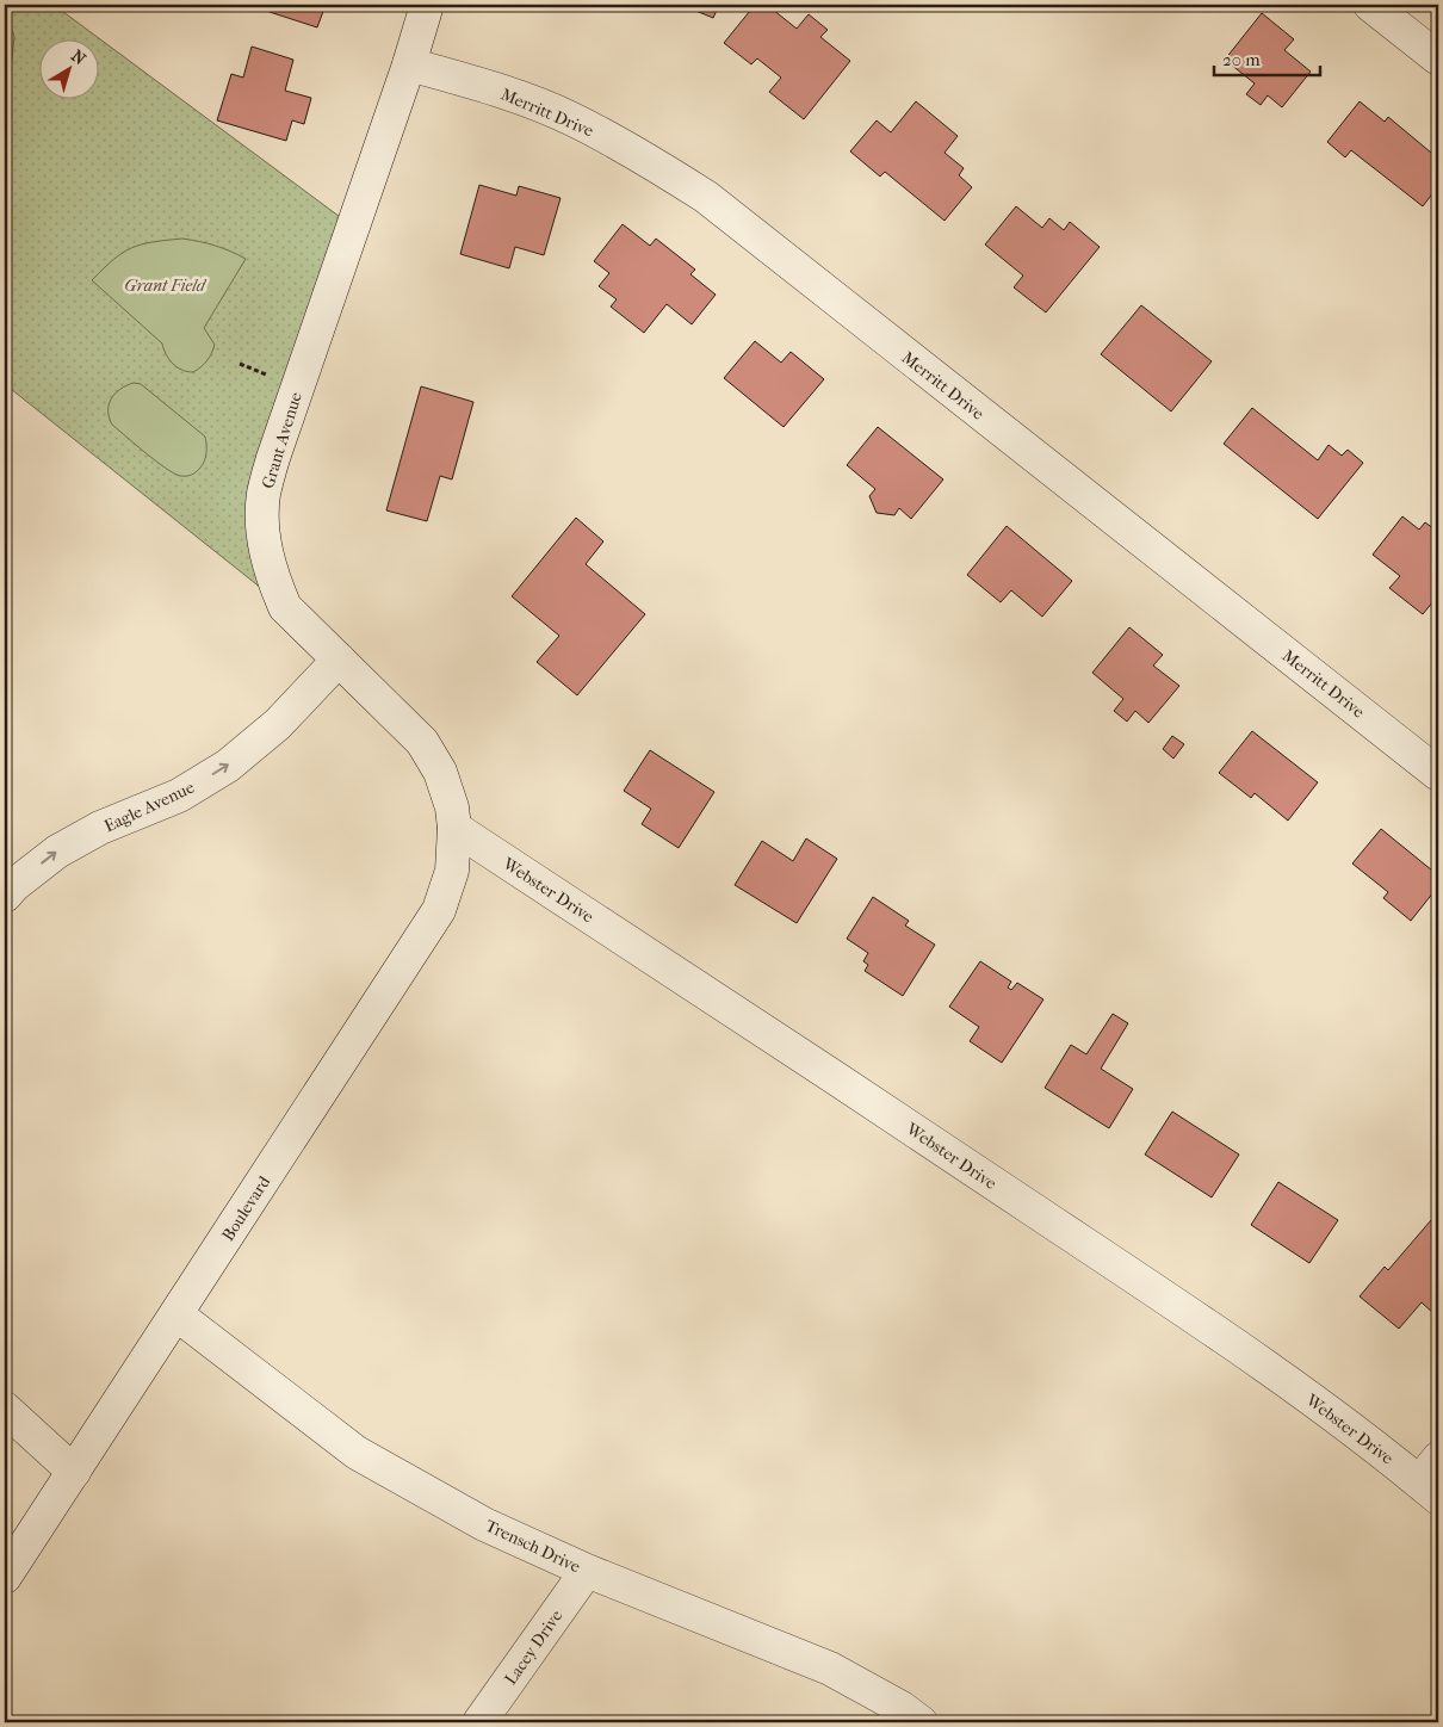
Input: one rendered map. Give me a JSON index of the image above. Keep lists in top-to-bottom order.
{
  "streets": {
    "street": [
      "Merritt Drive",
      "Grant Avenue",
      "Eagle Avenue",
      "Webster Drive",
      "Boulevard",
      "Trensch Drive",
      "Lacey Drive"
    ]
  },
  "crossings": [
    ["Merritt Drive", "Grant Avenue"],
    ["Grant Avenue", "Eagle Avenue"],
    ["Grant Avenue", "Webster Drive"],
    ["Grant Avenue", "Boulevard"],
    ["Webster Drive", "Boulevard"],
    ["Boulevard", "Trensch Drive"],
    ["Trensch Drive", "Lacey Drive"]
  ],
  "one_way": ["Eagle Avenue"],
  "parks": ["Grant Field"],
  "scale_bar": "20 m",
  "north": "top right"
}
